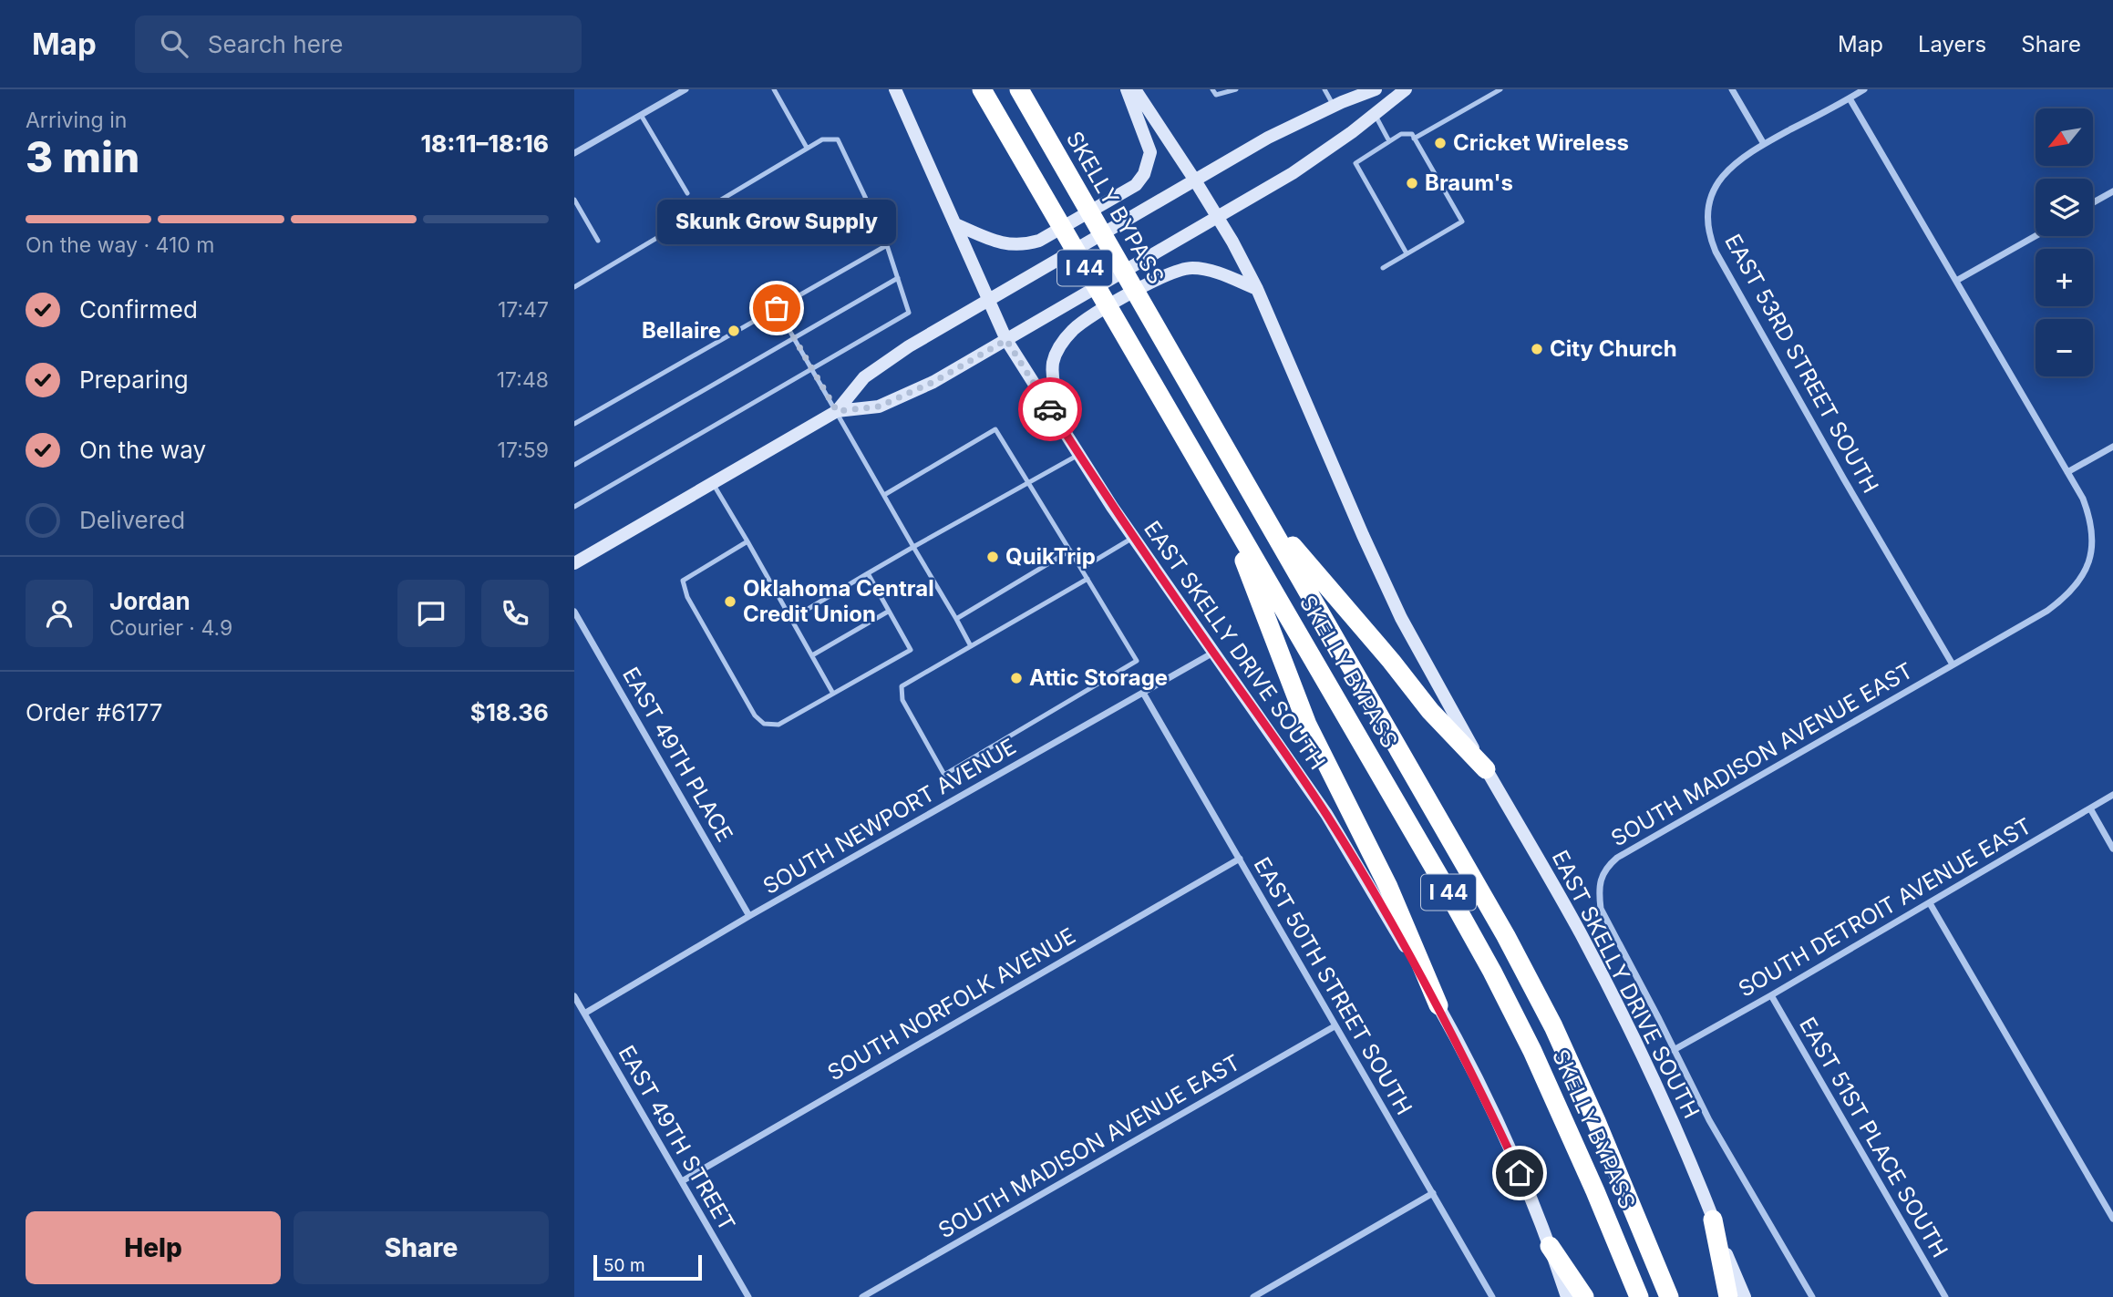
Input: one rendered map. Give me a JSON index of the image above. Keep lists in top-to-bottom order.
{
  "streets": {
    "highway": ["SKELLY BYPASS", "I 44"],
    "main road": ["EAST SKELLY DRIVE SOUTH"],
    "street": [
      "EAST 53RD STREET SOUTH",
      "EAST 49TH PLACE",
      "SOUTH MADISON AVENUE EAST",
      "SOUTH NEWPORT AVENUE",
      "SOUTH DETROIT AVENUE EAST",
      "EAST 50TH STREET SOUTH",
      "SOUTH NORFOLK AVENUE",
      "EAST 51ST PLACE SOUTH",
      "EAST 49TH STREET"
    ]
  },
  "crossings": [
    ["EAST 53RD STREET SOUTH", "SOUTH MADISON AVENUE EAST"],
    ["EAST SKELLY DRIVE SOUTH", "SOUTH NEWPORT AVENUE"],
    ["EAST 49TH PLACE", "SOUTH NEWPORT AVENUE"],
    ["SOUTH MADISON AVENUE EAST", "SOUTH DETROIT AVENUE EAST"],
    ["SOUTH MADISON AVENUE EAST", "EAST 50TH STREET SOUTH"],
    ["SOUTH NEWPORT AVENUE", "EAST 50TH STREET SOUTH"],
    ["SOUTH NEWPORT AVENUE", "EAST 49TH STREET"],
    ["SOUTH DETROIT AVENUE EAST", "EAST 51ST PLACE SOUTH"],
    ["EAST 50TH STREET SOUTH", "SOUTH NORFOLK AVENUE"],
    ["SOUTH NORFOLK AVENUE", "EAST 49TH STREET"]
  ],
  "places": [
    "Cricket Wireless",
    "Braum's",
    "Skunk Grow Supply",
    "Bellaire",
    "City Church",
    "QuikTrip",
    "Oklahoma Central Credit Union",
    "Attic Storage"
  ],
  "scale_bar": "50 m",
  "north": "bottom left",
  "page": {
    "header": "Map",
    "search": "Search here",
    "nav": ["Map", "Layers", "Share"],
    "heading": ["3 min", "Arriving in", "18:11–18:16"],
    "panel": [
      "Jordan",
      "Courier · 4.9",
      "Order #6177",
      "$18.36"
    ],
    "map_buttons": ["+", "−"],
    "bar": "On the way · 410 m",
    "bubble": "Skunk Grow Supply",
    "list": [
      ["Confirmed", "17:47"],
      ["Preparing", "17:48"],
      ["On the way", "17:59"],
      "Delivered"
    ],
    "buttons": ["Help", "Share"],
    "scale": "50 m"
  }
}
